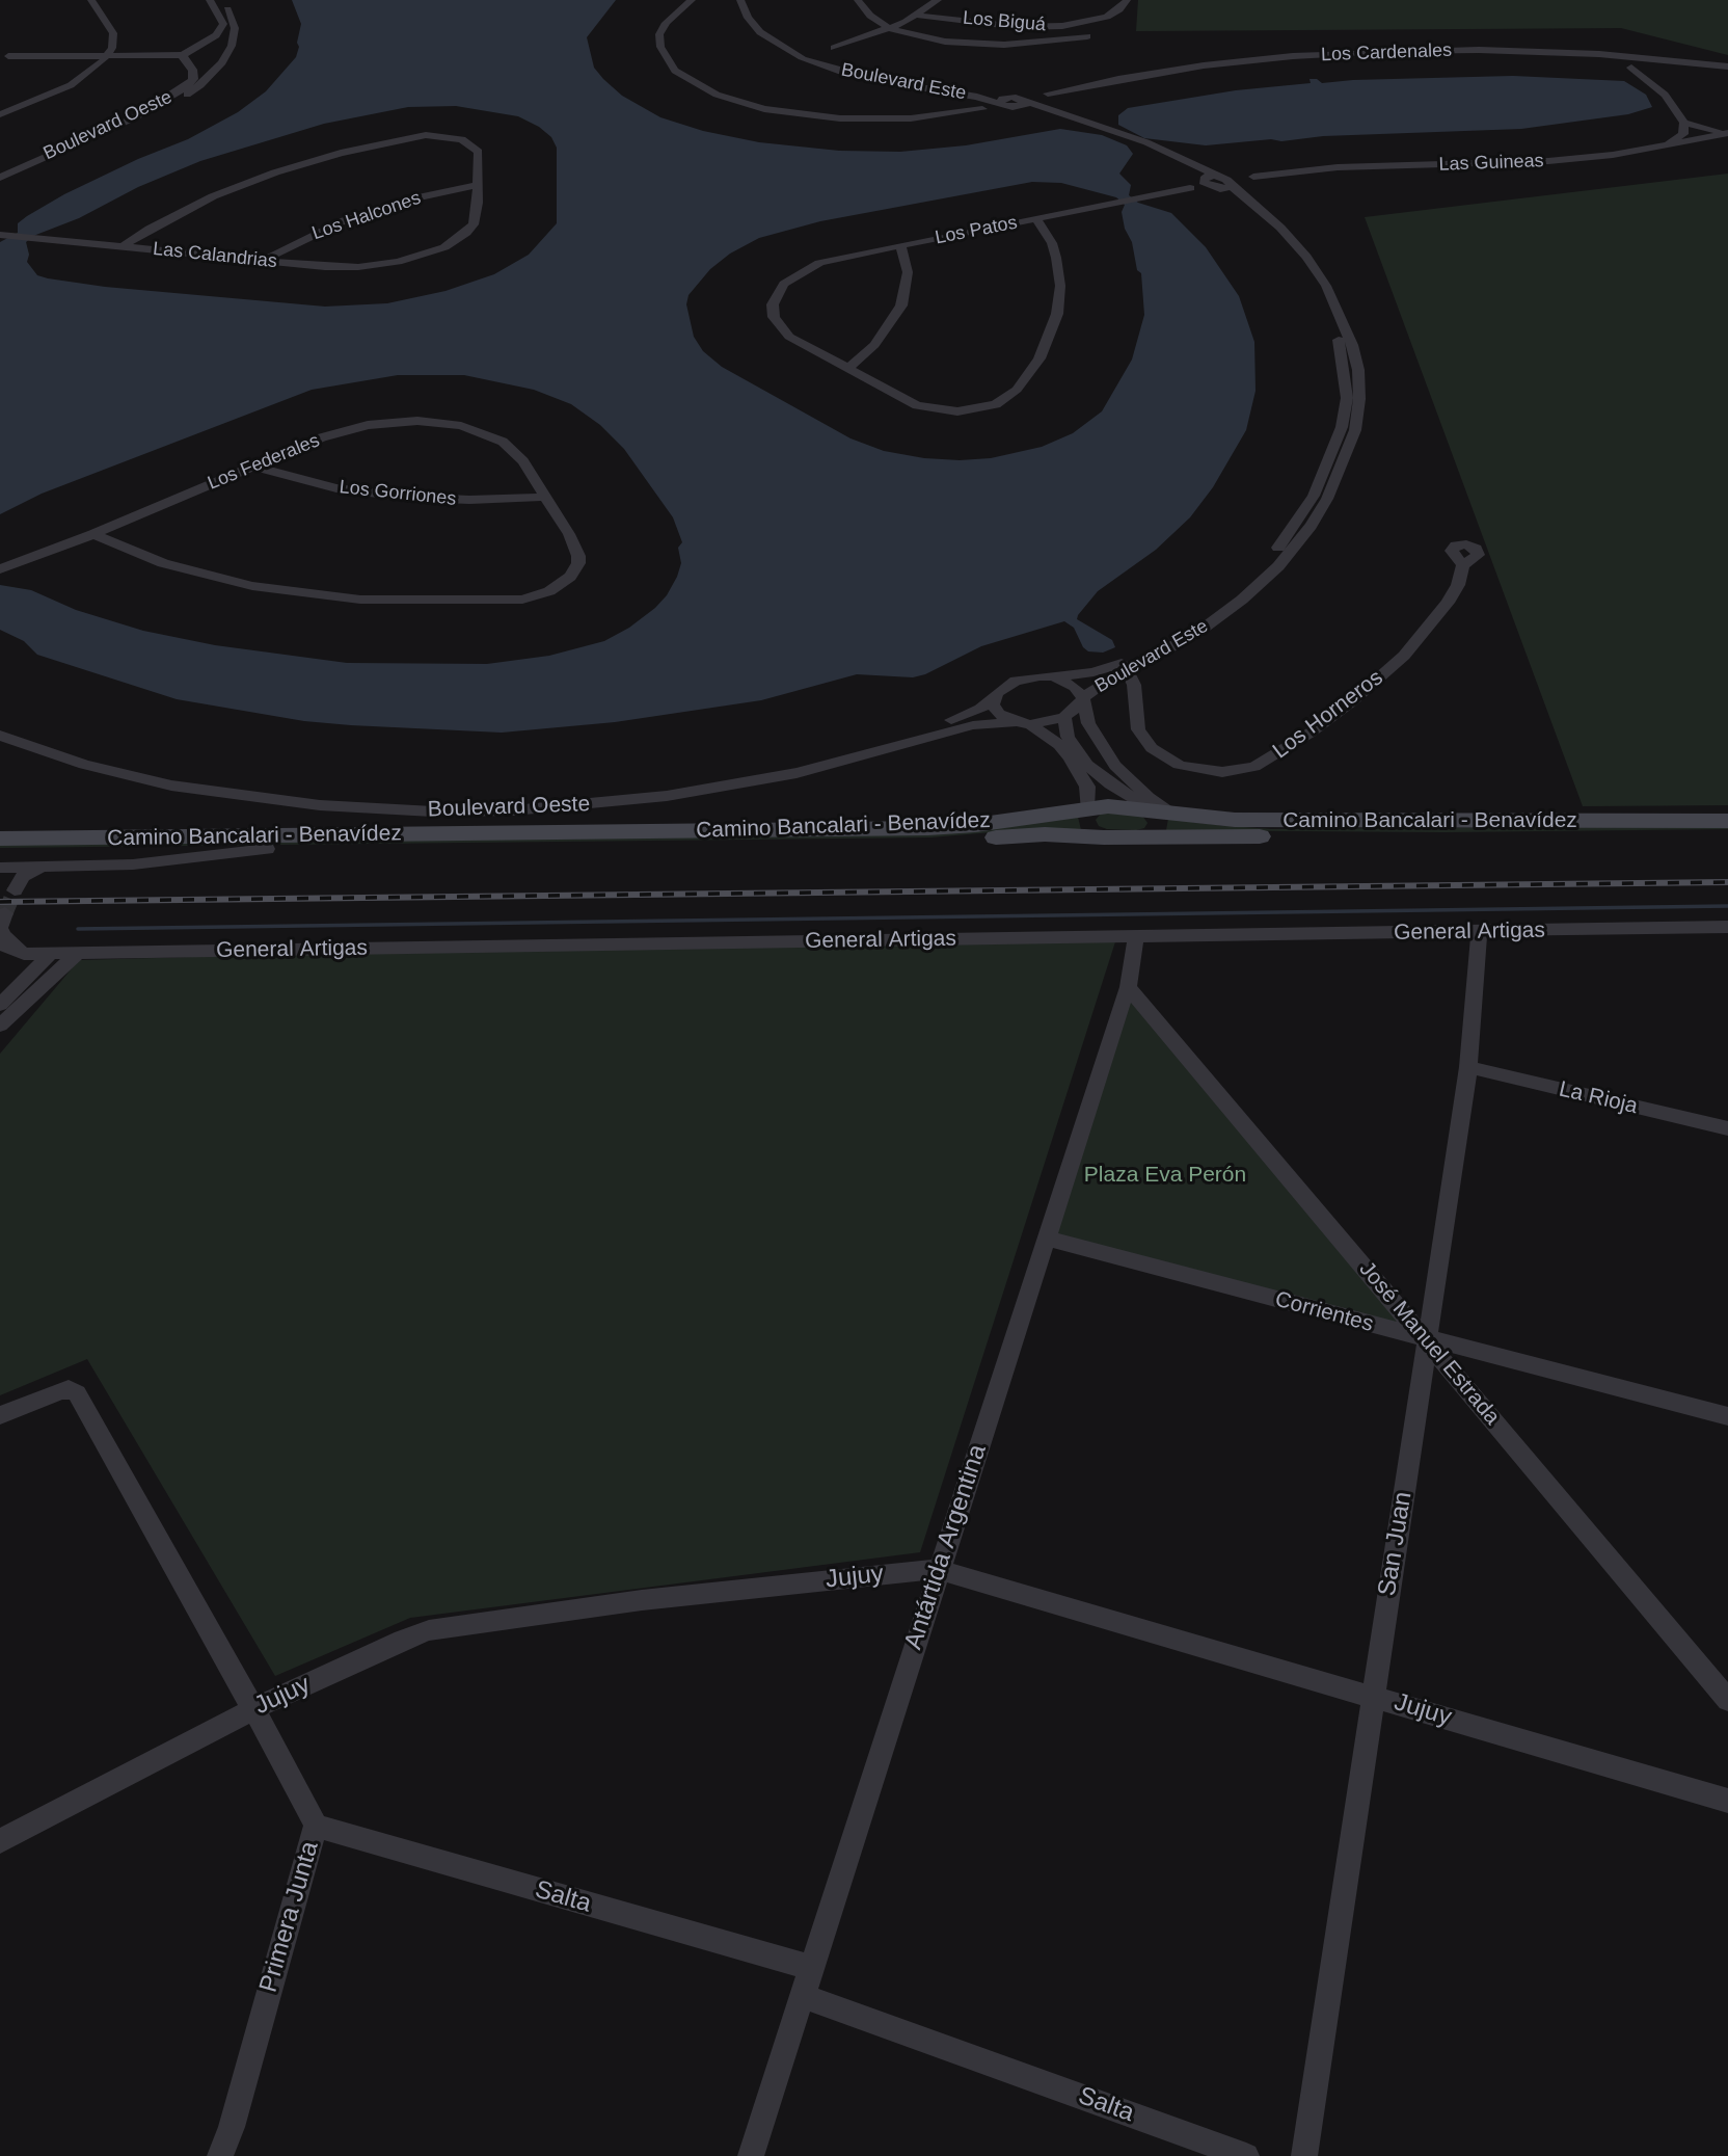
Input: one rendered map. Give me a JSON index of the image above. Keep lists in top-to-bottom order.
{
  "streets": {
    "main road": ["Camino Bancalari - Benavídez"],
    "street": [
      "Los Biguá",
      "Los Cardenales",
      "Boulevard Este",
      "Boulevard Oeste",
      "Las Guineas",
      "Los Halcones",
      "Los Patos",
      "Las Calandrias",
      "Los Federales",
      "Los Gorriones",
      "Los Horneros",
      "General Artigas",
      "La Rioja",
      "Corrientes",
      "José Manuel Estrada",
      "San Juan",
      "Antártida Argentina",
      "Jujuy",
      "Salta",
      "Primera Junta"
    ]
  },
  "crossings": [
    ["Los Cardenales", "Boulevard Este"],
    ["Boulevard Este", "Boulevard Oeste"],
    ["Boulevard Este", "Las Guineas"],
    ["Boulevard Este", "Los Patos"],
    ["Boulevard Este", "Los Horneros"],
    ["Las Guineas", "Los Patos"],
    ["Los Halcones", "Las Calandrias"],
    ["Los Federales", "Los Gorriones"],
    ["General Artigas", "San Juan"],
    ["General Artigas", "Antártida Argentina"],
    ["La Rioja", "San Juan"],
    ["Corrientes", "José Manuel Estrada"],
    ["Corrientes", "San Juan"],
    ["Corrientes", "Antártida Argentina"],
    ["José Manuel Estrada", "San Juan"],
    ["José Manuel Estrada", "Antártida Argentina"],
    ["San Juan", "Jujuy"],
    ["Antártida Argentina", "Jujuy"],
    ["Antártida Argentina", "Salta"],
    ["Jujuy", "Primera Junta"],
    ["Salta", "Primera Junta"]
  ],
  "parks": ["Plaza Eva Perón"]
}
